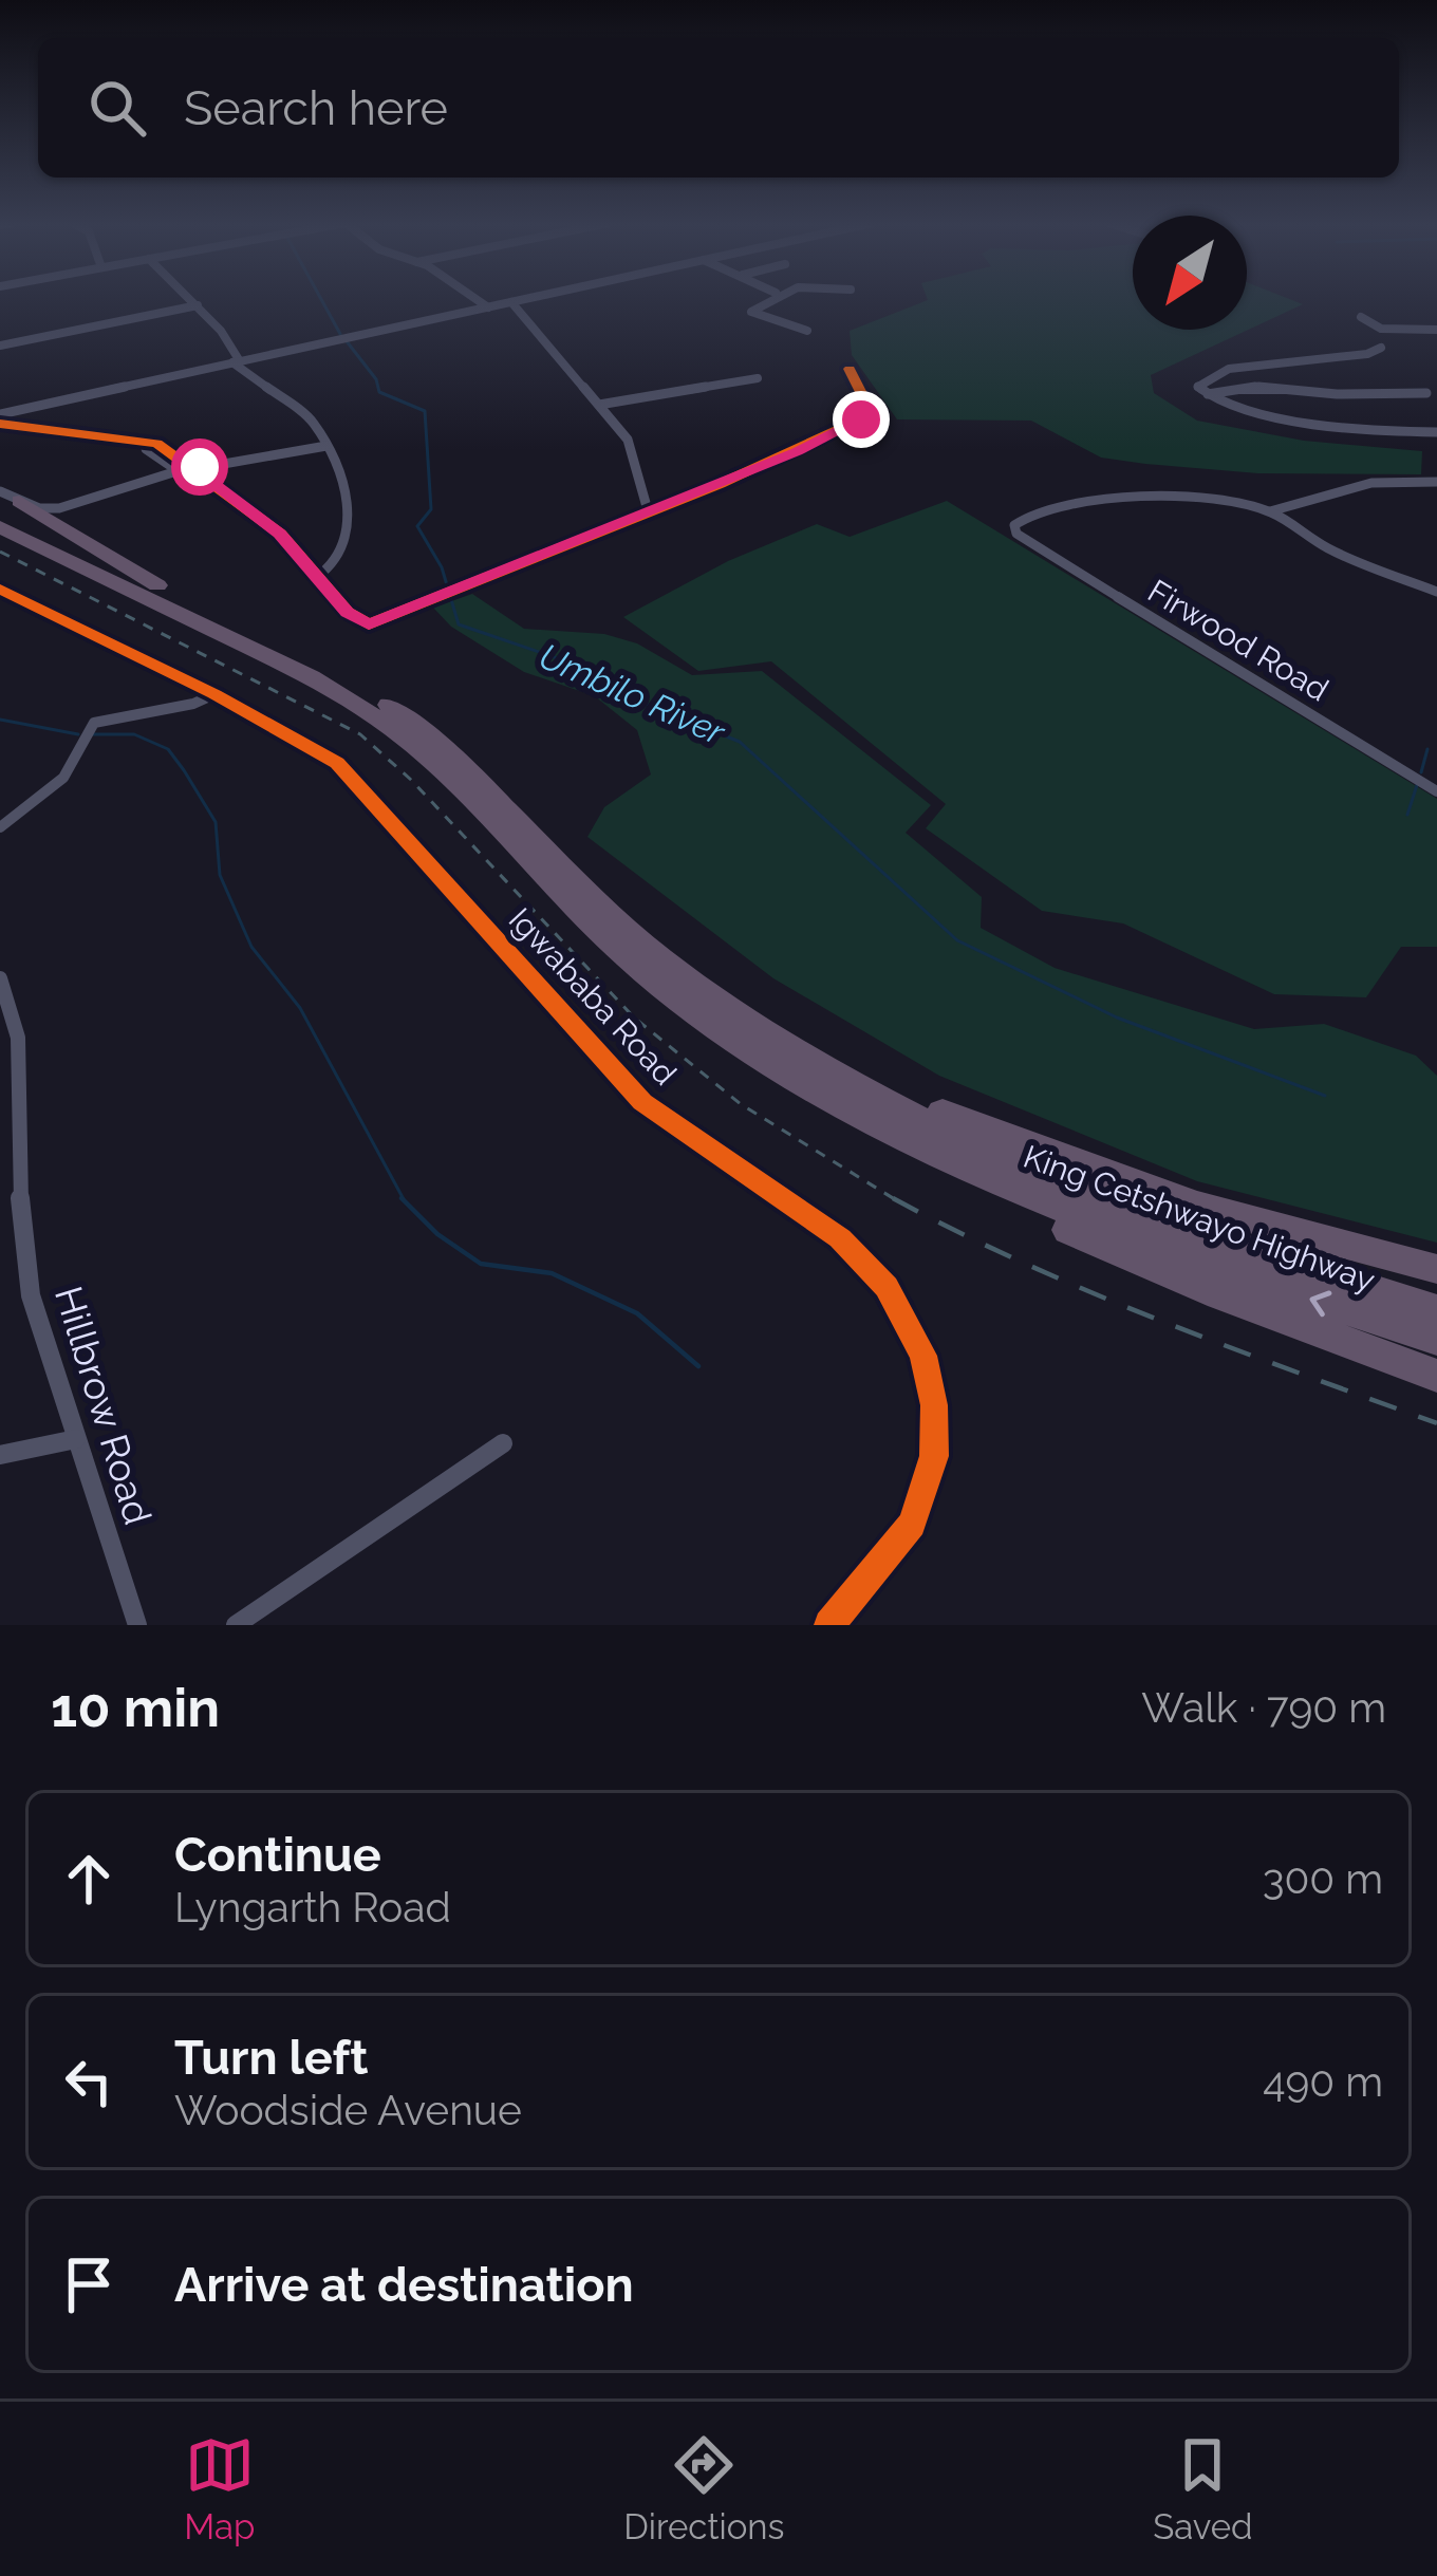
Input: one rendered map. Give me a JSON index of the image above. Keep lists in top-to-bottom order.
{
  "streets": {
    "highway": ["King Cetshwayo Highway"],
    "street": ["Firwood Road", "Igwababa Road", "Hillbrow Road"]
  },
  "water": ["Umbilo River"],
  "north": "bottom left",
  "page": {
    "search": "Search here",
    "heading": ["10 min", "Walk · 790 m"],
    "list": [
      ["Continue", "Lyngarth Road", "300 m"],
      ["Turn left", "Woodside Avenue", "490 m"],
      "Arrive at destination"
    ],
    "nav": ["Map", "Directions", "Saved"]
  }
}
